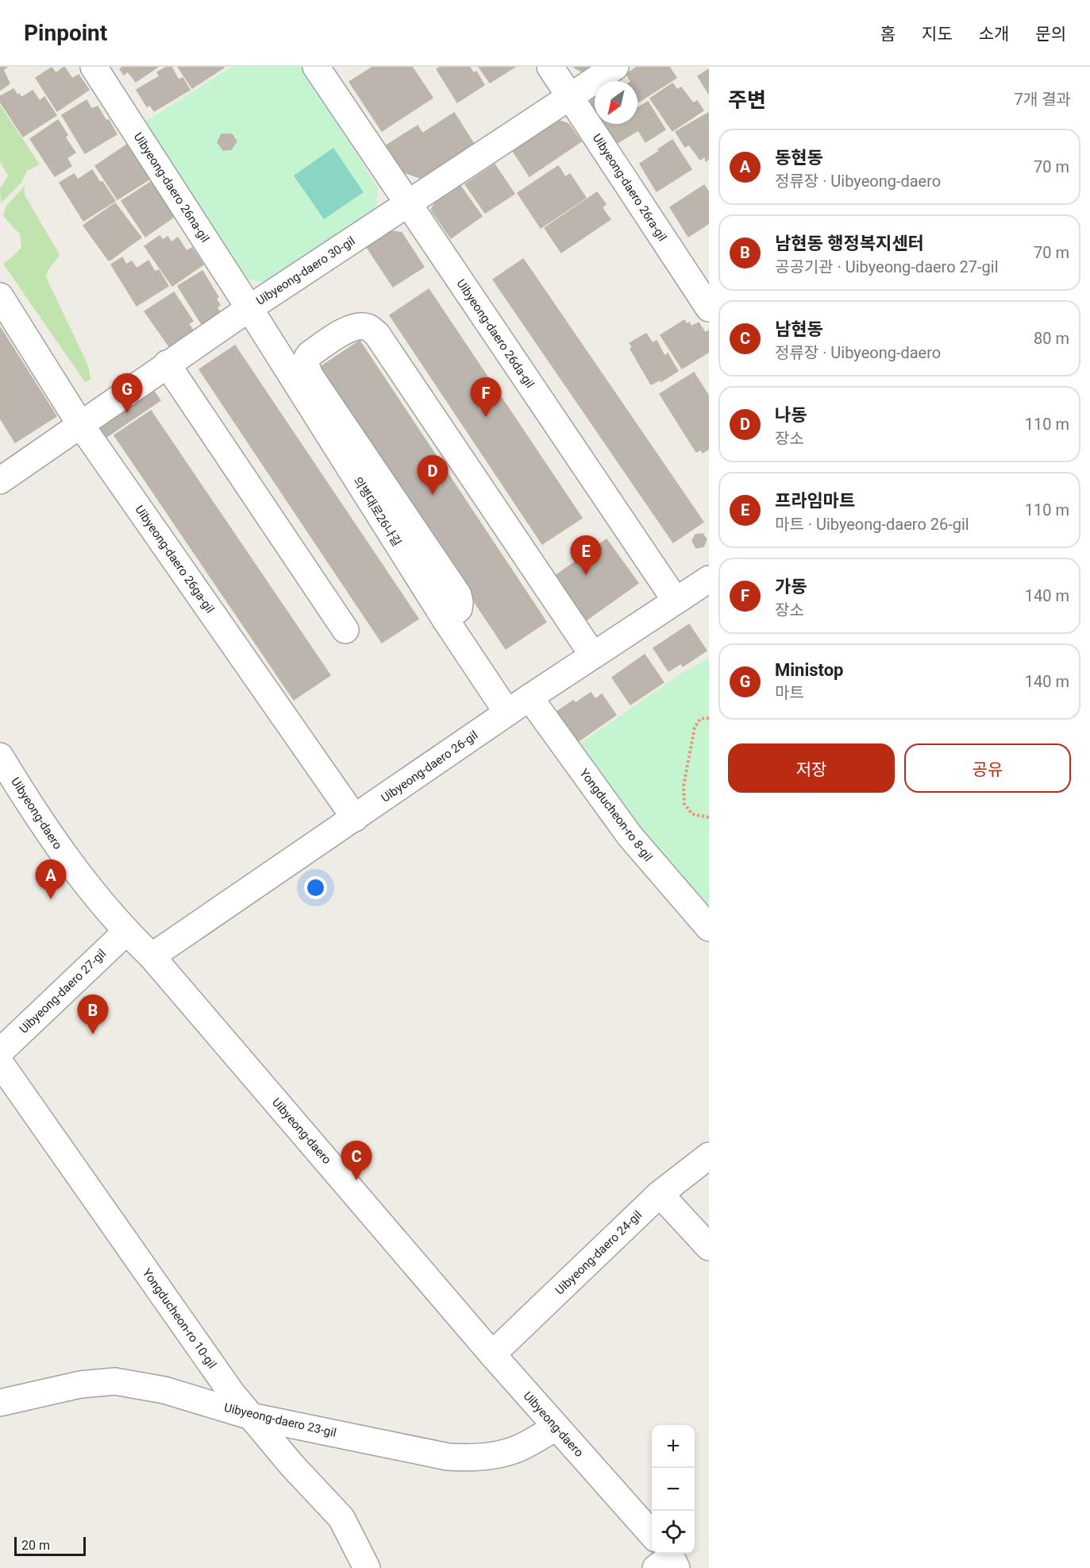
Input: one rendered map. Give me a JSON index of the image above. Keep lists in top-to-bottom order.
{
  "streets": {
    "street": [
      "Uibyeong-daero 26na-gil",
      "Uibyeong-daero 26ra-gil",
      "Uibyeong-daero 30-gil",
      "Uibyeong-daero 26da-gil",
      "의병대로26나길",
      "Uibyeong-daero 26ga-gil",
      "Uibyeong-daero 26-gil",
      "Uibyeong-daero",
      "Yongducheon-ro 8-gil",
      "Uibyeong-daero 27-gil",
      "Uibyeong-daero 24-gil",
      "Yongducheon-ro 10-gil",
      "Uibyeong-daero 23-gil"
    ]
  },
  "crossings": [
    ["Uibyeong-daero 26na-gil", "Uibyeong-daero 30-gil"],
    ["Uibyeong-daero 26na-gil", "의병대로26나길"],
    ["Uibyeong-daero 26ra-gil", "Uibyeong-daero 30-gil"],
    ["Uibyeong-daero 30-gil", "Uibyeong-daero 26da-gil"],
    ["Uibyeong-daero 30-gil", "의병대로26나길"],
    ["Uibyeong-daero 30-gil", "Uibyeong-daero 26ga-gil"],
    ["Uibyeong-daero 26da-gil", "Uibyeong-daero 26-gil"],
    ["의병대로26나길", "Uibyeong-daero 26-gil"],
    ["Uibyeong-daero 26ga-gil", "Uibyeong-daero 26-gil"],
    ["Uibyeong-daero 26-gil", "Uibyeong-daero"],
    ["Uibyeong-daero 26-gil", "Yongducheon-ro 8-gil"],
    ["Uibyeong-daero", "Uibyeong-daero 27-gil"],
    ["Uibyeong-daero", "Uibyeong-daero 24-gil"],
    ["Uibyeong-daero", "Uibyeong-daero 23-gil"],
    ["Yongducheon-ro 10-gil", "Uibyeong-daero 23-gil"]
  ],
  "scale_bar": "20 m",
  "north": "bottom left",
  "page": {
    "header": "Pinpoint",
    "nav": [
      "홈",
      "지도",
      "소개",
      "문의"
    ],
    "heading": ["주변", "7개 결과"],
    "list": [
      {
        "mark": "A",
        "name": "동현동",
        "note": "정류장 · Uibyeong-daero",
        "value": "70 m"
      },
      {
        "mark": "B",
        "name": "남현동 행정복지센터",
        "note": "공공기관 · Uibyeong-daero 27-gil",
        "value": "70 m"
      },
      {
        "mark": "C",
        "name": "남현동",
        "note": "정류장 · Uibyeong-daero",
        "value": "80 m"
      },
      {
        "mark": "D",
        "name": "나동",
        "note": "장소",
        "value": "110 m"
      },
      {
        "mark": "E",
        "name": "프라임마트",
        "note": "마트 · Uibyeong-daero 26-gil",
        "value": "110 m"
      },
      {
        "mark": "F",
        "name": "가동",
        "note": "장소",
        "value": "140 m"
      },
      {
        "mark": "G",
        "name": "Ministop",
        "note": "마트",
        "value": "140 m"
      }
    ],
    "pins": [
      "G",
      "F",
      "D",
      "E",
      "A",
      "B",
      "C"
    ],
    "buttons": ["저장", "공유"],
    "map_buttons": ["+", "−"],
    "scale": "20 m"
  }
}
